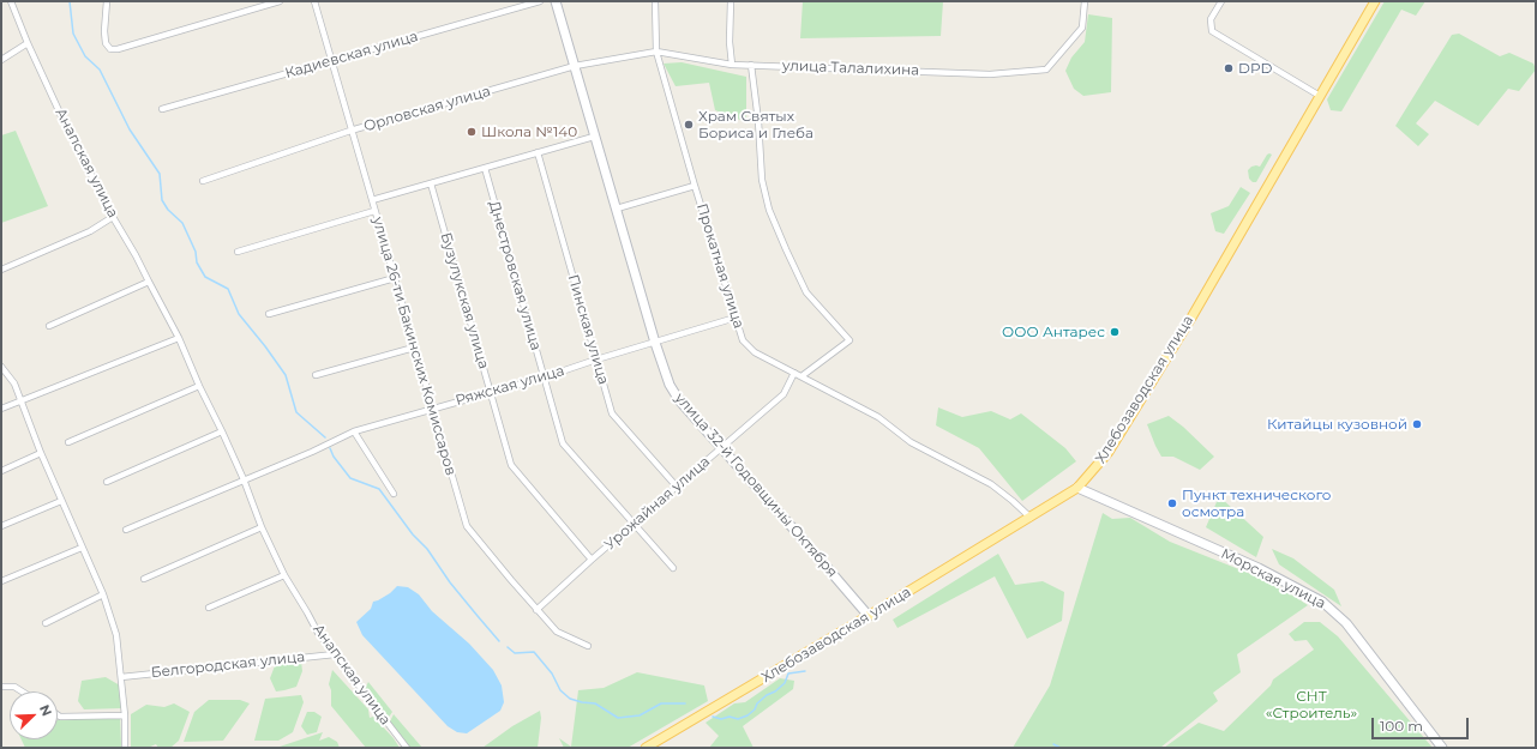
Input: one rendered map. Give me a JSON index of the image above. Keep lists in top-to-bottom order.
{
  "streets": {
    "main road": ["Хлебозаводская улица", "улица 32-й Годовщины Октября", "Морская улица"],
    "street": [
      "Кадиевская улица",
      "улица Талалихина",
      "Орловская улица",
      "Анапская улица",
      "Прокатная улица",
      "Днестровская улица",
      "Бузулукская улица",
      "Пинская улица",
      "улица 26-ти Бакинских Комиссаров",
      "Ряжская улица",
      "Урожайная улица",
      "Белгородская улица"
    ]
  },
  "crossings": [
    ["Кадиевская улица", "улица 26-ти Бакинских Комиссаров"],
    ["улица Талалихина", "Орловская улица"],
    ["улица Талалихина", "Прокатная улица"],
    ["Орловская улица", "Прокатная улица"],
    ["Орловская улица", "улица 26-ти Бакинских Комиссаров"],
    ["Орловская улица", "улица 32-й Годовщины Октября"],
    ["Анапская улица", "Ряжская улица"],
    ["Анапская улица", "Белгородская улица"],
    ["Прокатная улица", "Ряжская улица"],
    ["Прокатная улица", "Хлебозаводская улица"],
    ["Прокатная улица", "Урожайная улица"],
    ["Днестровская улица", "Ряжская улица"],
    ["Днестровская улица", "Урожайная улица"],
    ["Бузулукская улица", "Ряжская улица"],
    ["Бузулукская улица", "Урожайная улица"],
    ["Пинская улица", "Ряжская улица"],
    ["Пинская улица", "Урожайная улица"],
    ["улица 26-ти Бакинских Комиссаров", "Ряжская улица"],
    ["улица 26-ти Бакинских Комиссаров", "Урожайная улица"],
    ["Ряжская улица", "улица 32-й Годовщины Октября"],
    ["Хлебозаводская улица", "улица 32-й Годовщины Октября"],
    ["Хлебозаводская улица", "Морская улица"],
    ["улица 32-й Годовщины Октября", "Урожайная улица"]
  ],
  "parks": ["СНТ «Строитель»"],
  "places": [
    "DPD",
    "Храм Святых Бориса и Глеба",
    "Школа №140",
    "ООО Антарес",
    "Китайцы кузовной",
    "Пункт технического осмотра"
  ],
  "scale_bar": "100 m",
  "north": "top right"
}
